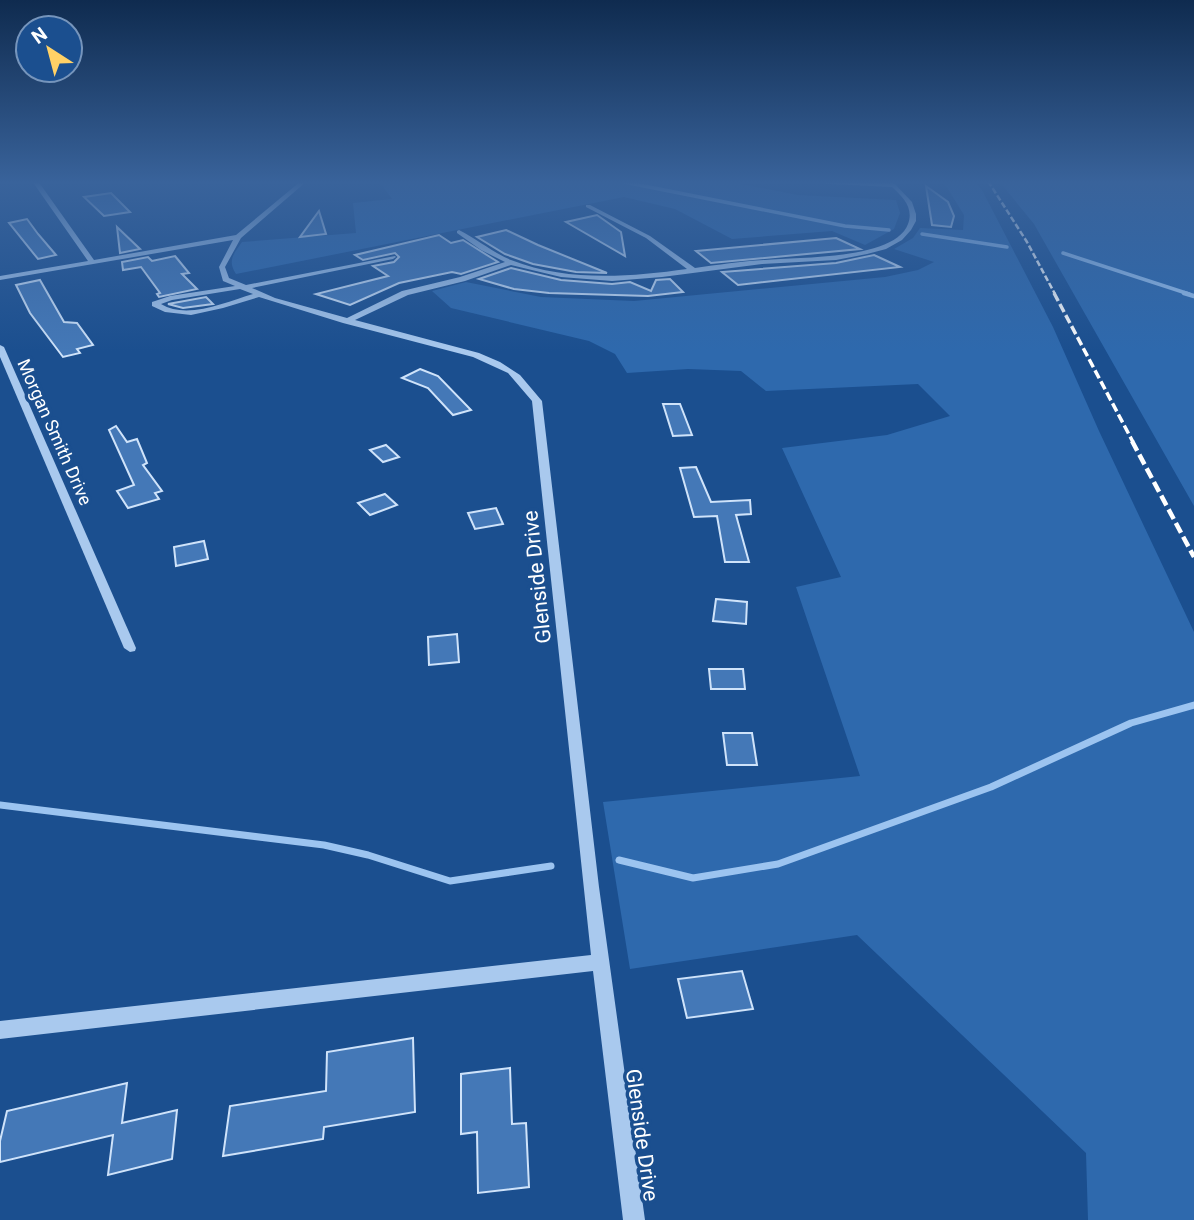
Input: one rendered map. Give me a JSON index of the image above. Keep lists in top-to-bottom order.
{
  "streets": {
    "street": ["Morgan Smith Drive", "Glenside Drive"]
  },
  "north": "top left"
}
